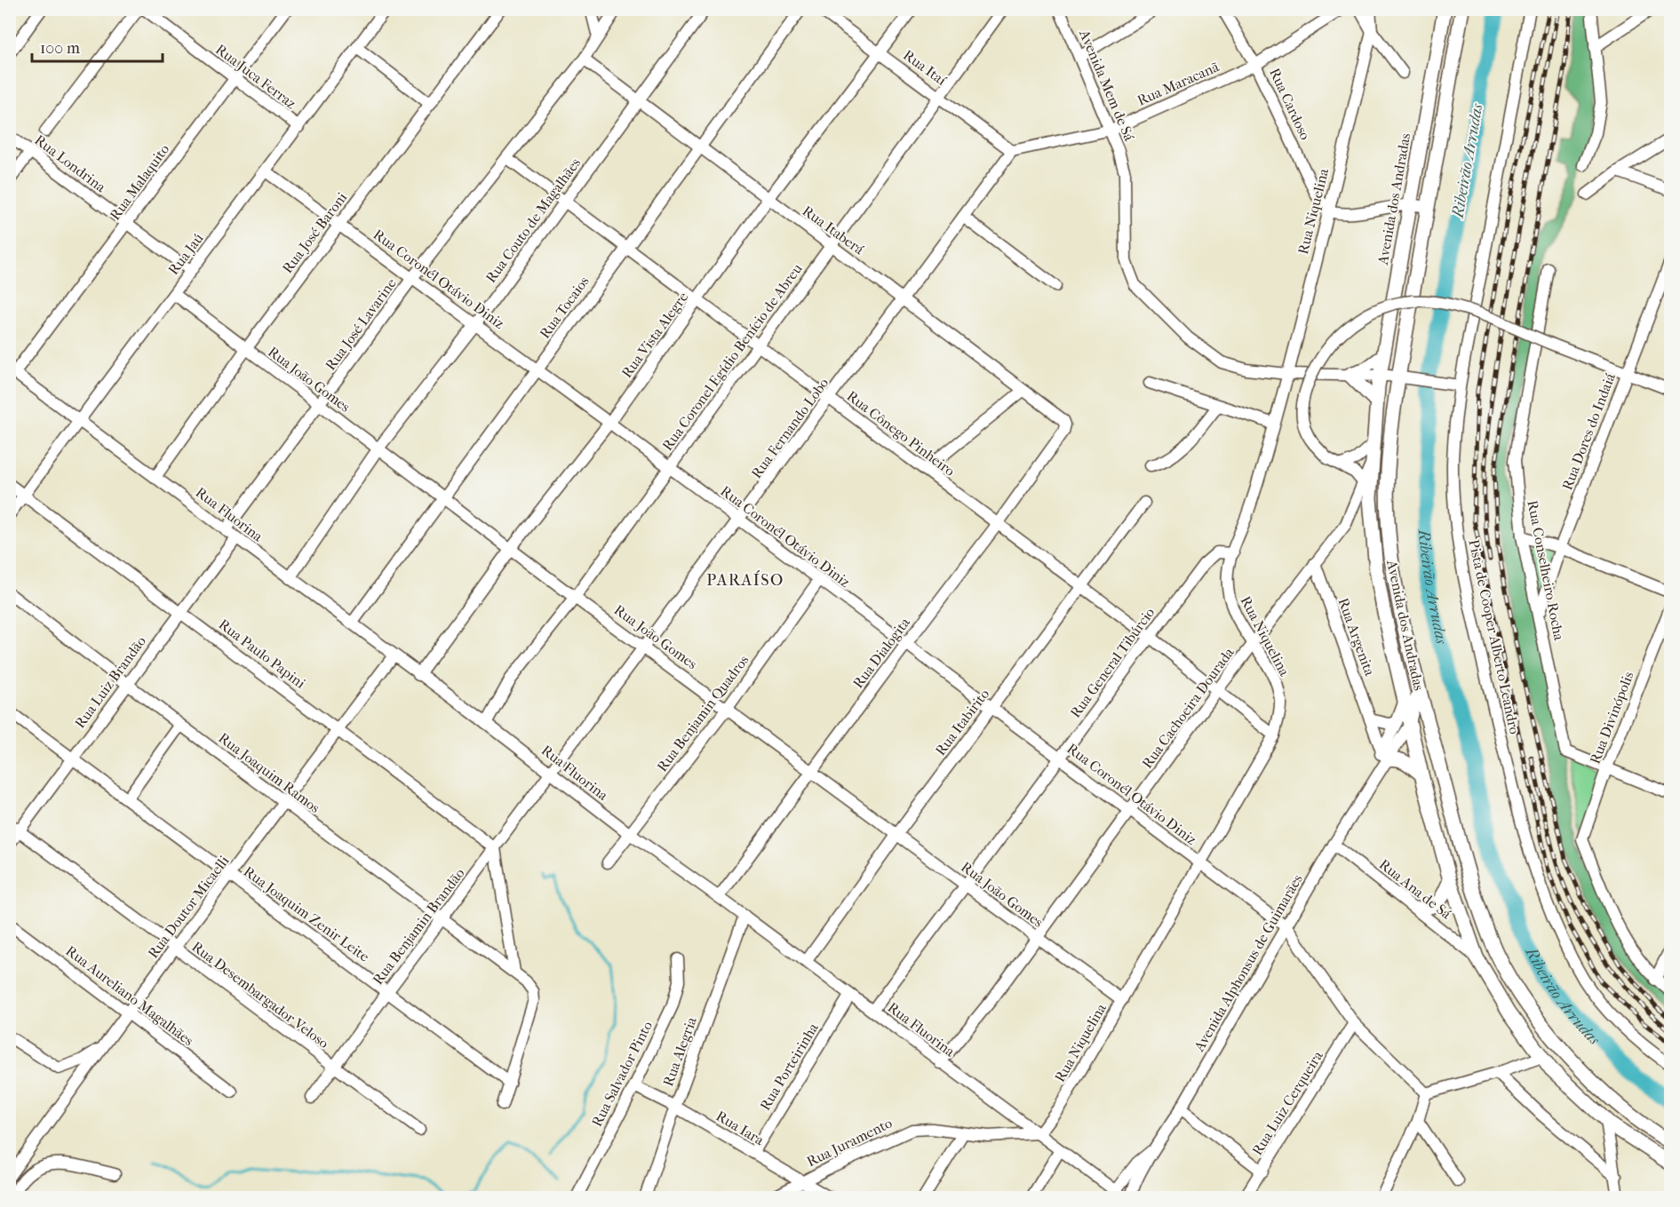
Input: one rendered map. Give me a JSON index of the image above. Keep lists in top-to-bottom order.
{
  "streets": {
    "main road": ["Avenida dos Andradas"],
    "street": [
      "Rua Itaí",
      "Rua Juca Ferraz",
      "Rua Maracanã",
      "Avenida Mem de Sá",
      "Rua Cardoso",
      "Rua Londrina",
      "Rua Malaquito",
      "Rua Niquelina",
      "Rua Couto de Magalhães",
      "Rua Itaberá",
      "Rua José Baroni",
      "Rua Jaú",
      "Rua Coronél Otávio Diniz",
      "Rua Tocaios",
      "Rua José Lavarine",
      "Rua Vista Alegre",
      "Rua Coronel Egídio Benício de Abreu",
      "Rua João Gomes",
      "Rua Fernando Lobo",
      "Rua Dores do Indaiá",
      "Rua Cônego Pinheiro",
      "Rua Fluorina",
      "Rua Conselheiro Rocha",
      "Rua Argenita",
      "Pista de Cooper Alberto Leandro",
      "Rua Dialogita",
      "Rua Paulo Papini",
      "Rua General Tibúrcio",
      "Rua Luiz Brandão",
      "Rua Cachoeira Dourada",
      "Rua Benjamin Quadros",
      "Rua Divinópolis",
      "Rua Itabirito",
      "Rua Joaquim Ramos",
      "Rua Ana de Sá",
      "Rua Doutor Micaelli",
      "Rua Joaquim Zenir Leite",
      "Rua Benjamin Brandão",
      "Avenida Alphonsus de Guimarães",
      "Rua Desembargador Veloso",
      "Rua Aureliano Magalhães",
      "Rua Alegria",
      "Rua Porteirinha",
      "Rua Salvador Pinto",
      "Rua Luiz Cerqueira",
      "Rua Iara",
      "Rua Juramento"
    ]
  },
  "crossings": [
    ["Rua Itaí", "Rua Maracanã"],
    ["Rua Itaí", "Rua Vista Alegre"],
    ["Rua Itaí", "Rua Coronel Egídio Benício de Abreu"],
    ["Rua Itaí", "Rua Fernando Lobo"],
    ["Rua Juca Ferraz", "Rua Malaquito"],
    ["Rua Juca Ferraz", "Rua Jaú"],
    ["Rua Maracanã", "Avenida Mem de Sá"],
    ["Rua Maracanã", "Rua Cardoso"],
    ["Rua Maracanã", "Rua Fernando Lobo"],
    ["Avenida Mem de Sá", "Avenida dos Andradas"],
    ["Avenida Mem de Sá", "Rua Niquelina"],
    ["Avenida Mem de Sá", "Pista de Cooper Alberto Leandro"],
    ["Rua Cardoso", "Rua Niquelina"],
    ["Rua Londrina", "Rua Malaquito"],
    ["Rua Londrina", "Rua Jaú"],
    ["Rua Malaquito", "Rua Fluorina"],
    ["Avenida dos Andradas", "Rua Cachoeira Dourada"],
    ["Avenida dos Andradas", "Rua Ana de Sá"],
    ["Avenida dos Andradas", "Avenida Alphonsus de Guimarães"],
    ["Rua Niquelina", "Rua Coronél Otávio Diniz"],
    ["Rua Niquelina", "Rua João Gomes"],
    ["Rua Niquelina", "Rua Cônego Pinheiro"],
    ["Rua Niquelina", "Rua Fluorina"],
    ["Rua Niquelina", "Rua General Tibúrcio"],
    ["Rua Niquelina", "Rua Cachoeira Dourada"],
    ["Rua Niquelina", "Rua Juramento"],
    ["Rua Couto de Magalhães", "Rua Itaberá"],
    ["Rua Couto de Magalhães", "Rua Coronél Otávio Diniz"],
    ["Rua Couto de Magalhães", "Rua João Gomes"],
    ["Rua Couto de Magalhães", "Rua Cônego Pinheiro"],
    ["Rua Couto de Magalhães", "Rua Fluorina"],
    ["Rua Itaberá", "Rua Tocaios"],
    ["Rua Itaberá", "Rua José Lavarine"],
    ["Rua Itaberá", "Rua Vista Alegre"],
    ["Rua Itaberá", "Rua Coronel Egídio Benício de Abreu"],
    ["Rua Itaberá", "Rua Fernando Lobo"],
    ["Rua Itaberá", "Rua Dialogita"],
    ["Rua José Baroni", "Rua Coronél Otávio Diniz"],
    ["Rua José Baroni", "Rua João Gomes"],
    ["Rua José Baroni", "Rua Fluorina"],
    ["Rua Jaú", "Rua Coronél Otávio Diniz"],
    ["Rua Jaú", "Rua João Gomes"],
    ["Rua Jaú", "Rua Fluorina"],
    ["Rua Jaú", "Rua Paulo Papini"],
    ["Rua Coronél Otávio Diniz", "Rua Tocaios"],
    ["Rua Coronél Otávio Diniz", "Rua José Lavarine"],
    ["Rua Coronél Otávio Diniz", "Rua Vista Alegre"],
    ["Rua Coronél Otávio Diniz", "Rua Coronel Egídio Benício de Abreu"],
    ["Rua Coronél Otávio Diniz", "Rua Fernando Lobo"],
    ["Rua Coronél Otávio Diniz", "Rua Dialogita"],
    ["Rua Coronél Otávio Diniz", "Rua General Tibúrcio"],
    ["Rua Coronél Otávio Diniz", "Rua Cachoeira Dourada"],
    ["Rua Coronél Otávio Diniz", "Rua Benjamin Quadros"],
    ["Rua Coronél Otávio Diniz", "Rua Itabirito"],
    ["Rua Coronél Otávio Diniz", "Avenida Alphonsus de Guimarães"],
    ["Rua Coronél Otávio Diniz", "Rua Luiz Cerqueira"],
    ["Rua Tocaios", "Rua João Gomes"],
    ["Rua Tocaios", "Rua Cônego Pinheiro"],
    ["Rua Tocaios", "Rua Fluorina"],
    ["Rua José Lavarine", "Rua João Gomes"],
    ["Rua José Lavarine", "Rua Cônego Pinheiro"],
    ["Rua José Lavarine", "Rua Fluorina"],
    ["Rua Vista Alegre", "Rua João Gomes"],
    ["Rua Vista Alegre", "Rua Cônego Pinheiro"],
    ["Rua Vista Alegre", "Rua Fluorina"],
    ["Rua Coronel Egídio Benício de Abreu", "Rua João Gomes"],
    ["Rua Coronel Egídio Benício de Abreu", "Rua Cônego Pinheiro"],
    ["Rua Coronel Egídio Benício de Abreu", "Rua Fluorina"],
    ["Rua João Gomes", "Rua Fernando Lobo"],
    ["Rua João Gomes", "Rua Dialogita"],
    ["Rua João Gomes", "Rua General Tibúrcio"],
    ["Rua João Gomes", "Rua Cachoeira Dourada"],
    ["Rua João Gomes", "Rua Benjamin Quadros"],
    ["Rua João Gomes", "Rua Itabirito"],
    ["Rua Fernando Lobo", "Rua Cônego Pinheiro"],
    ["Rua Fernando Lobo", "Rua Fluorina"],
    ["Rua Fernando Lobo", "Rua Benjamin Brandão"],
    ["Rua Dores do Indaiá", "Rua Conselheiro Rocha"],
    ["Rua Cônego Pinheiro", "Rua Dialogita"],
    ["Rua Cônego Pinheiro", "Rua General Tibúrcio"],
    ["Rua Cônego Pinheiro", "Rua Cachoeira Dourada"],
    ["Rua Cônego Pinheiro", "Rua Itabirito"],
    ["Rua Fluorina", "Rua Dialogita"],
    ["Rua Fluorina", "Rua General Tibúrcio"],
    ["Rua Fluorina", "Rua Luiz Brandão"],
    ["Rua Fluorina", "Rua Cachoeira Dourada"],
    ["Rua Fluorina", "Rua Benjamin Quadros"],
    ["Rua Fluorina", "Rua Itabirito"],
    ["Rua Fluorina", "Rua Doutor Micaelli"],
    ["Rua Fluorina", "Rua Benjamin Brandão"],
    ["Rua Fluorina", "Avenida Alphonsus de Guimarães"],
    ["Rua Fluorina", "Rua Alegria"],
    ["Rua Fluorina", "Rua Porteirinha"],
    ["Rua Fluorina", "Rua Juramento"],
    ["Rua Conselheiro Rocha", "Rua Divinópolis"],
    ["Rua Argenita", "Rua Cachoeira Dourada"],
    ["Rua Argenita", "Avenida Alphonsus de Guimarães"],
    ["Rua Paulo Papini", "Rua Luiz Brandão"],
    ["Rua Paulo Papini", "Rua Doutor Micaelli"],
    ["Rua Paulo Papini", "Rua Benjamin Brandão"],
    ["Rua Luiz Brandão", "Rua Joaquim Ramos"],
    ["Rua Luiz Brandão", "Rua Joaquim Zenir Leite"],
    ["Rua Luiz Brandão", "Rua Desembargador Veloso"],
    ["Rua Joaquim Ramos", "Rua Doutor Micaelli"],
    ["Rua Joaquim Ramos", "Rua Joaquim Zenir Leite"],
    ["Rua Joaquim Ramos", "Rua Benjamin Brandão"],
    ["Rua Ana de Sá", "Avenida Alphonsus de Guimarães"],
    ["Rua Doutor Micaelli", "Rua Joaquim Zenir Leite"],
    ["Rua Doutor Micaelli", "Rua Desembargador Veloso"],
    ["Rua Doutor Micaelli", "Rua Aureliano Magalhães"],
    ["Rua Joaquim Zenir Leite", "Rua Benjamin Brandão"],
    ["Rua Benjamin Brandão", "Rua Desembargador Veloso"],
    ["Rua Alegria", "Rua Iara"],
    ["Rua Porteirinha", "Rua Iara"],
    ["Rua Salvador Pinto", "Rua Iara"],
    ["Rua Iara", "Rua Juramento"]
  ],
  "districts": ["PARAÍSO"],
  "water": ["Ribeirão Arrudas"],
  "scale_bar": "100 m"
}
